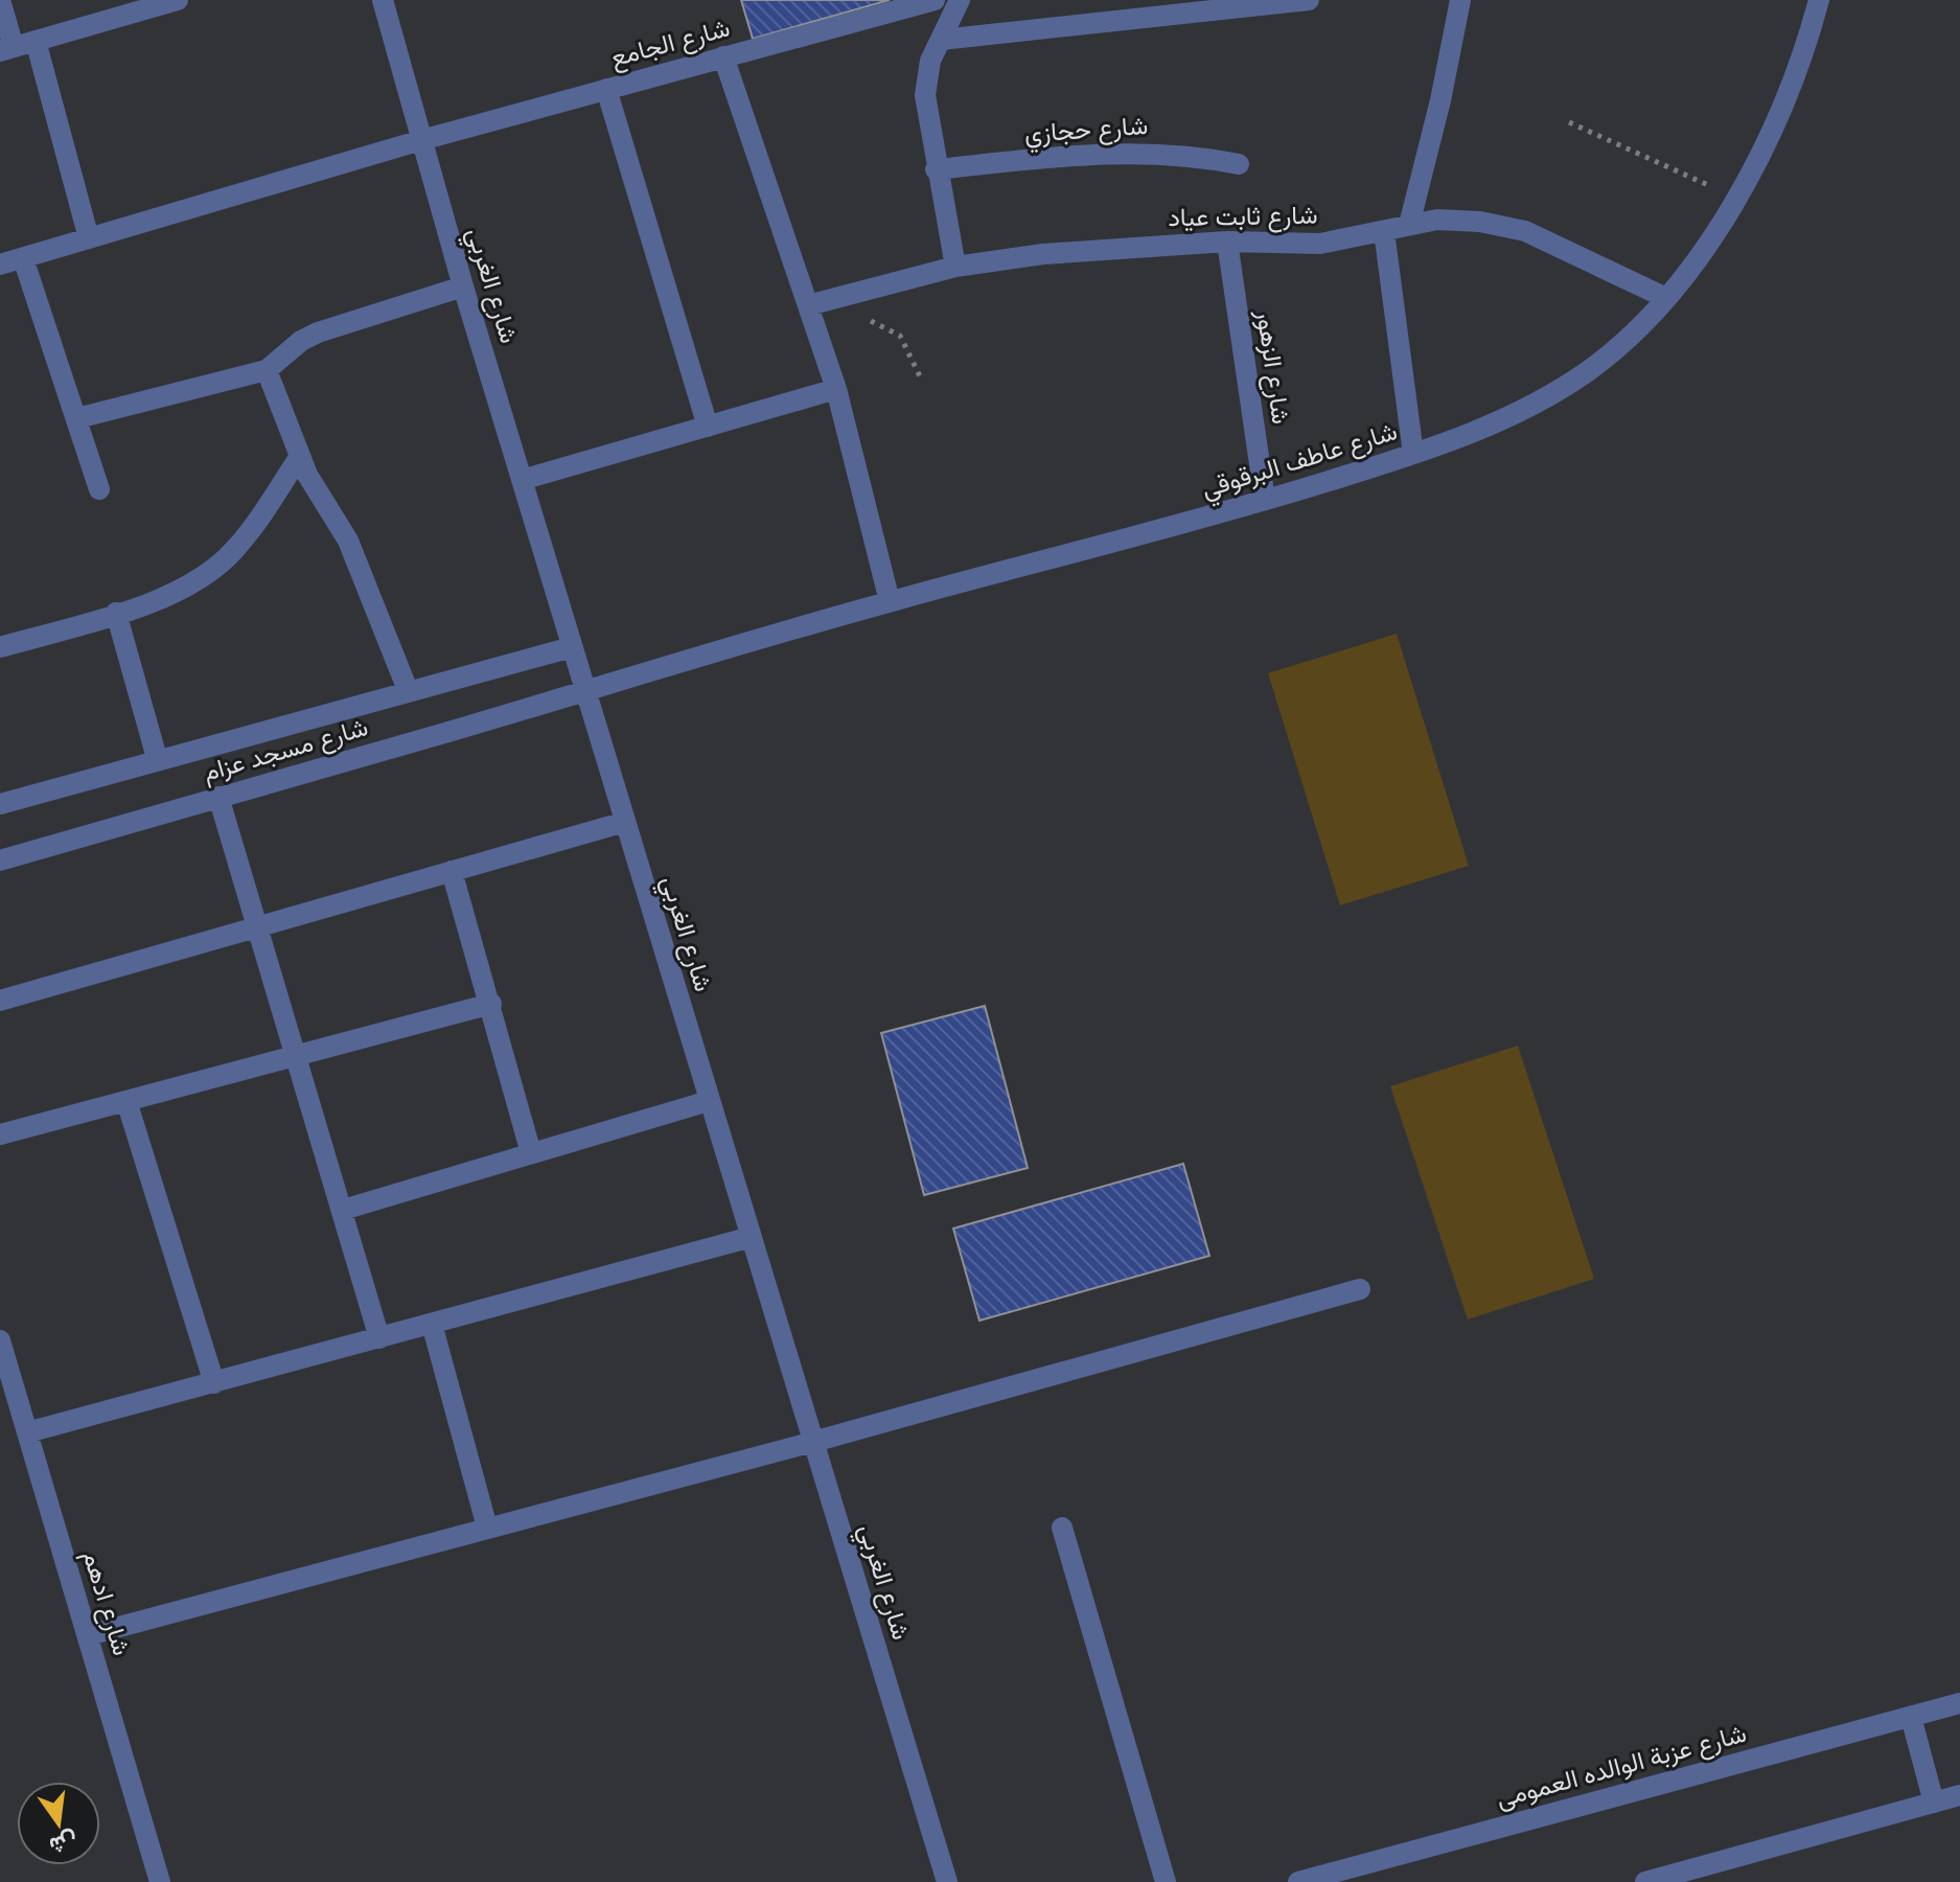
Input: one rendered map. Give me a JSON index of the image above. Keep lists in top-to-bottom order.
{
  "streets": {
    "street": [
      "شارع الجامع",
      "شارع حجازي",
      "شارع ثابت عياد",
      "شارع الغربي",
      "شارع الزهور",
      "شارع عاطف البرقوقي",
      "شارع مسجد عزام",
      "شارع ادهم",
      "شارع عزبة الوالده العمومى"
    ]
  },
  "crossings": [
    ["شارع الجامع", "شارع الغربي"],
    ["شارع ثابت عياد", "شارع الزهور"],
    ["شارع ثابت عياد", "شارع عاطف البرقوقي"],
    ["شارع الغربي", "شارع عاطف البرقوقي"],
    ["شارع الغربي", "شارع مسجد عزام"],
    ["شارع الزهور", "شارع عاطف البرقوقي"],
    ["شارع عاطف البرقوقي", "شارع مسجد عزام"]
  ],
  "north": "bottom"
}
